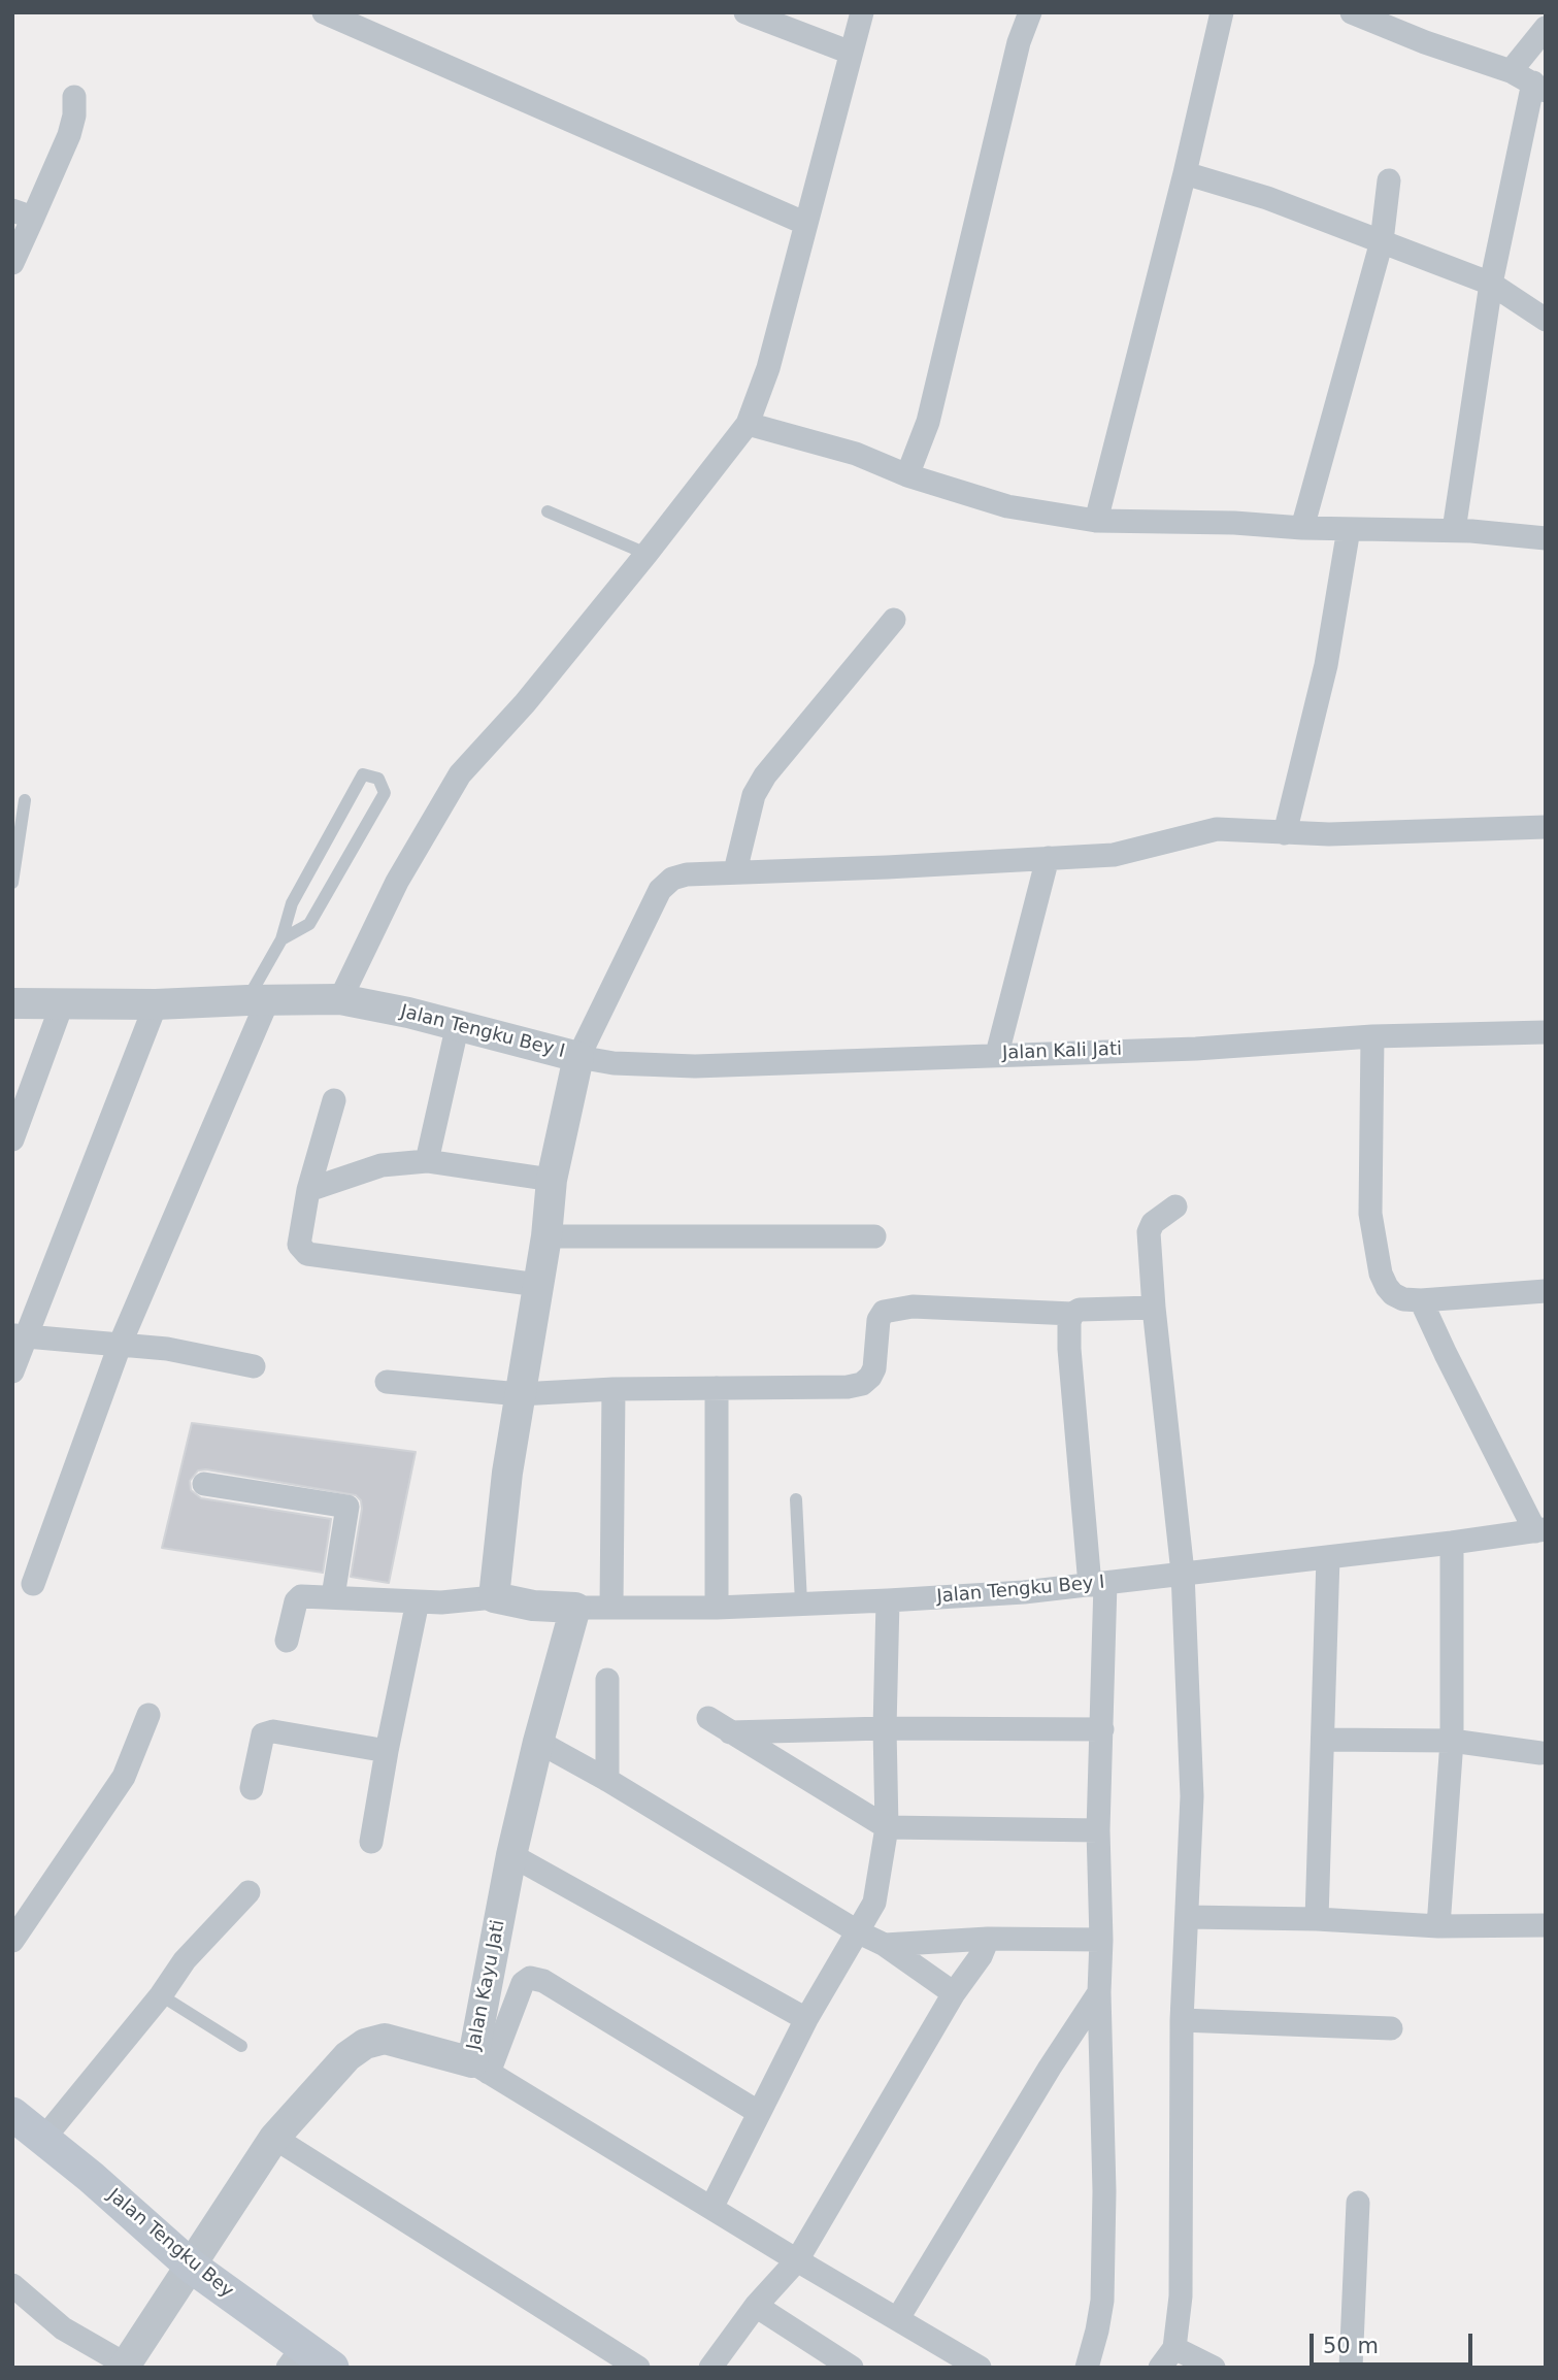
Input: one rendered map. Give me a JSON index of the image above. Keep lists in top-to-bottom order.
{
  "streets": {
    "main road": ["Jalan Tengku Bey"],
    "street": ["Jalan Tengku Bey I", "Jalan Kali Jati", "Jalan Kayu Jati"]
  },
  "crossings": [
    ["Jalan Tengku Bey I", "Jalan Kali Jati"],
    ["Jalan Tengku Bey I", "Jalan Kayu Jati"],
    ["Jalan Kayu Jati", "Jalan Tengku Bey"]
  ],
  "scale_bar": "50 m"
}
